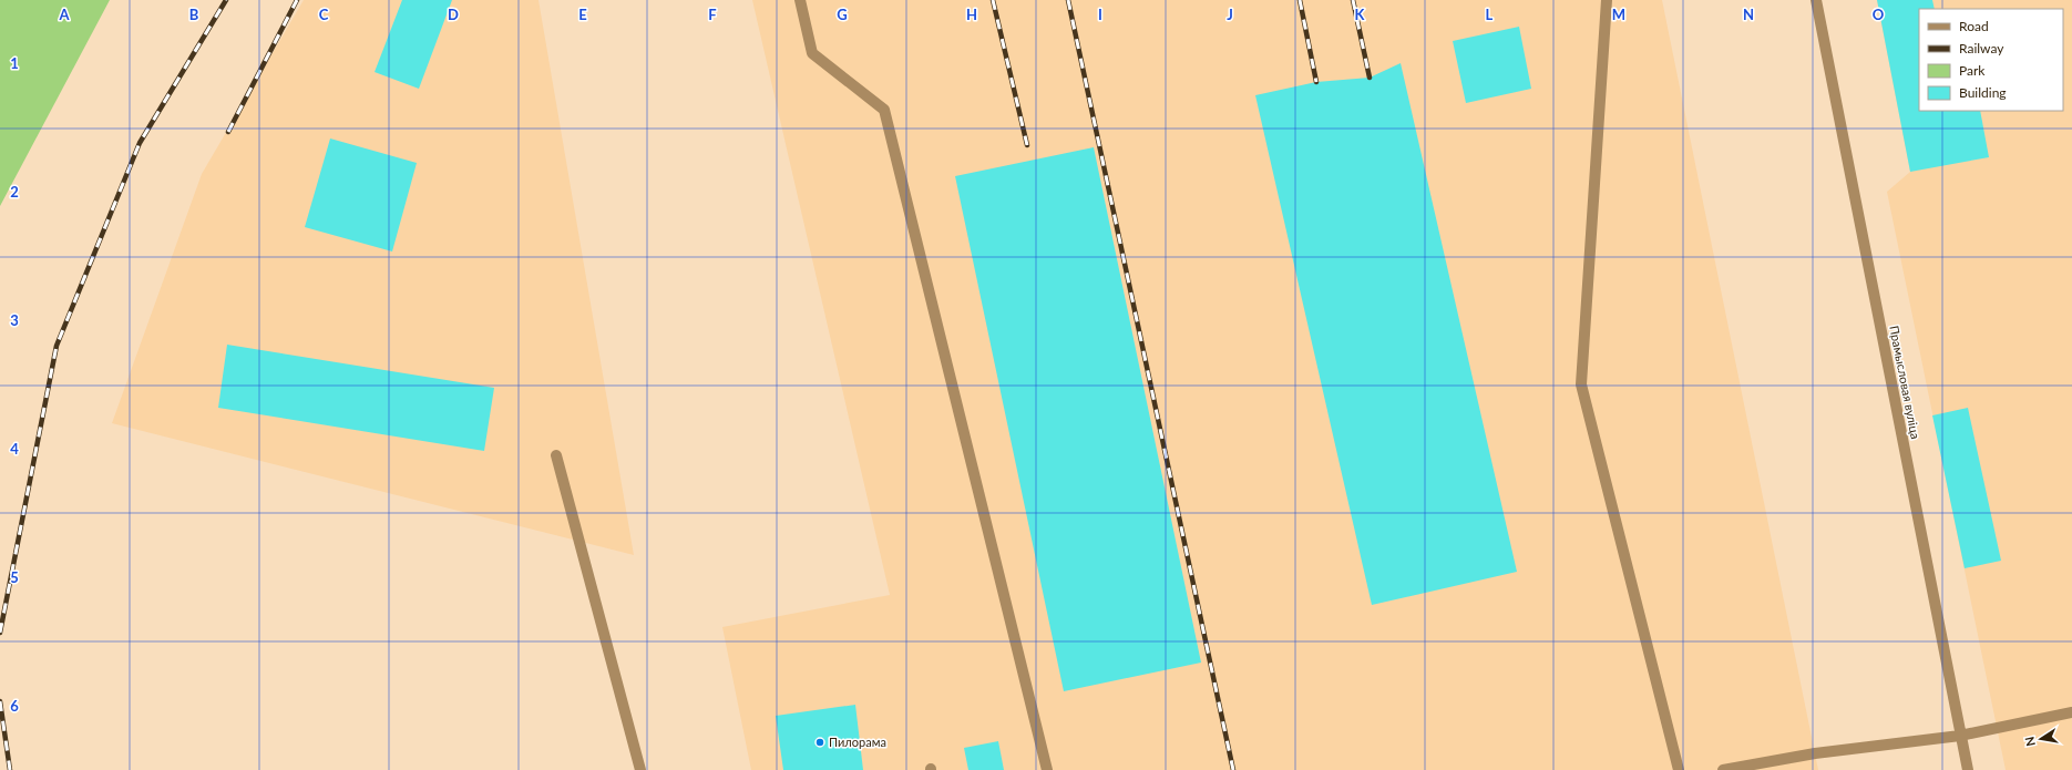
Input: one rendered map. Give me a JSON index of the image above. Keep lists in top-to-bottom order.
{
  "streets": {
    "street": ["Прамысловая вуліца"]
  },
  "places": ["Пилорама"],
  "legend": [
    "Road",
    "Railway",
    "Park",
    "Building"
  ],
  "north": "left",
  "grid": {
    "columns": [
      "A",
      "B",
      "C",
      "D",
      "E",
      "F",
      "G",
      "H",
      "I",
      "J",
      "K",
      "L",
      "M",
      "N",
      "O"
    ],
    "rows": [
      "1",
      "2",
      "3",
      "4",
      "5",
      "6"
    ]
  }
}
